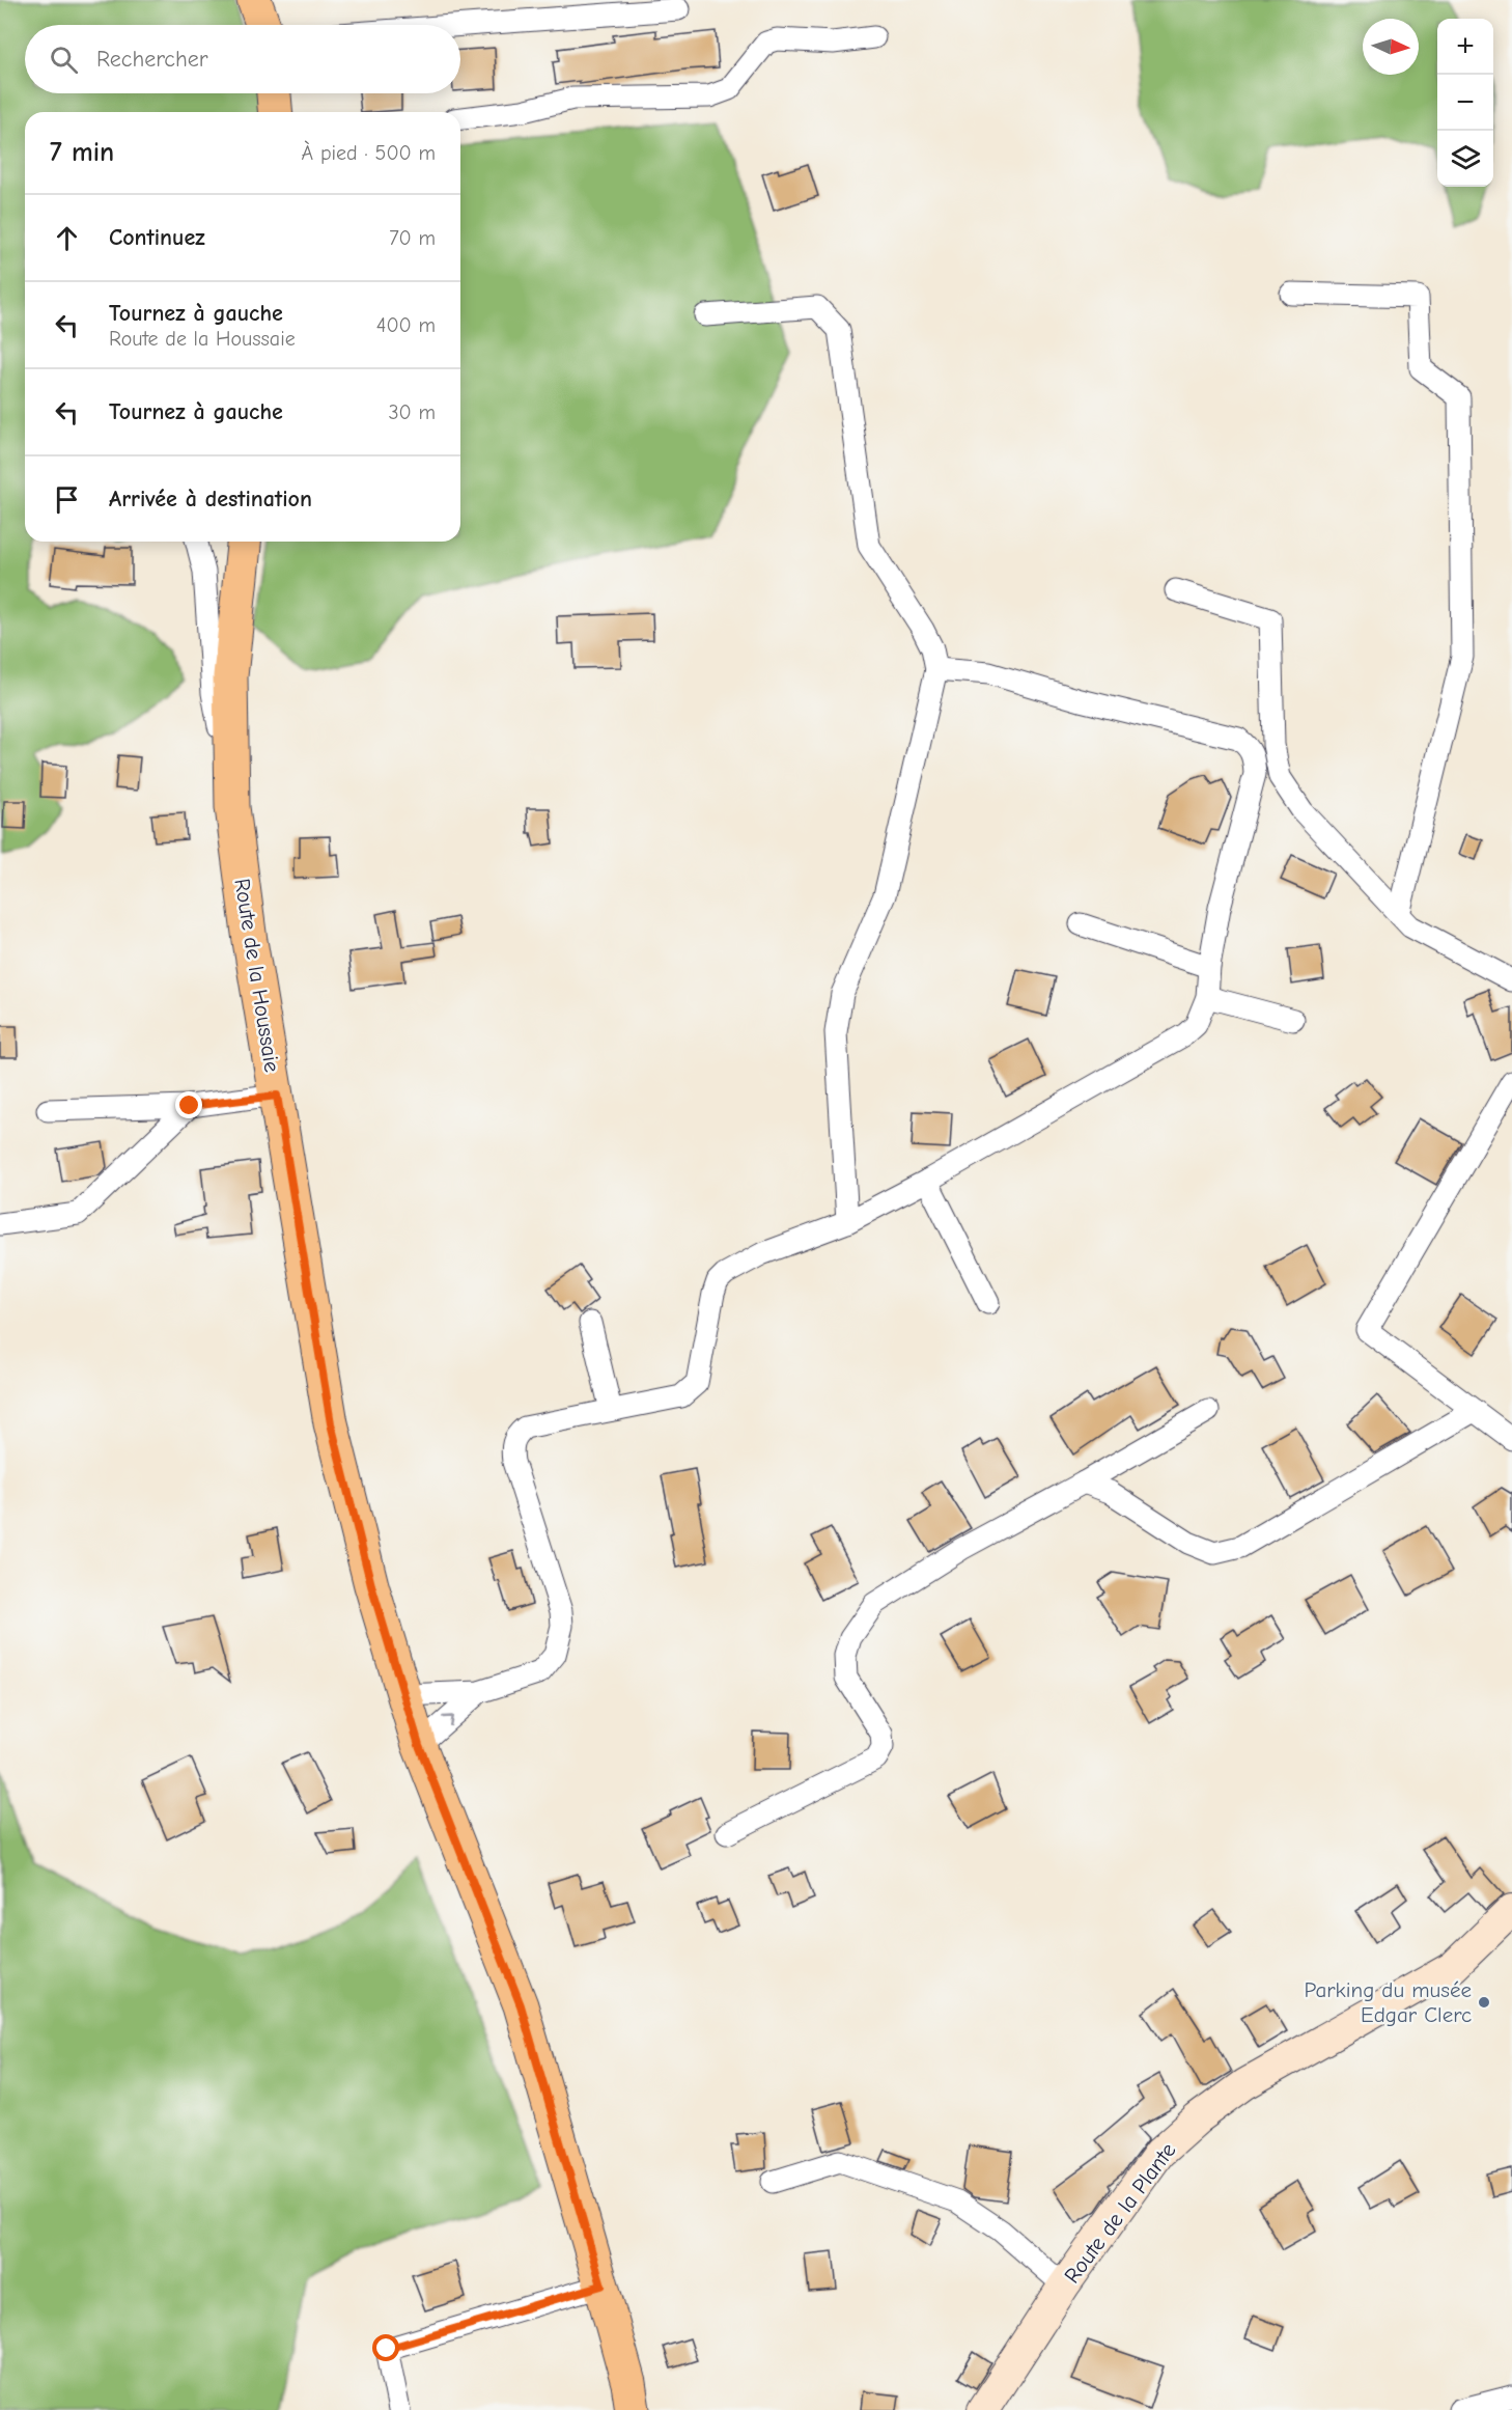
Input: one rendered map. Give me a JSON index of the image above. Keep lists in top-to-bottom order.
{
  "streets": {
    "main road": ["Route de la Houssaie", "Route de la Plante"]
  },
  "places": ["Parking du musée Edgar Clerc"],
  "north": "right",
  "page": {
    "map_buttons": ["+", "−"],
    "search": "Rechercher",
    "heading": ["7 min", "À pied · 500 m"],
    "list": [
      ["Continuez", "70 m"],
      ["Tournez à gauche", "Route de la Houssaie", "400 m"],
      ["Tournez à gauche", "30 m"],
      "Arrivée à destination"
    ]
  }
}
